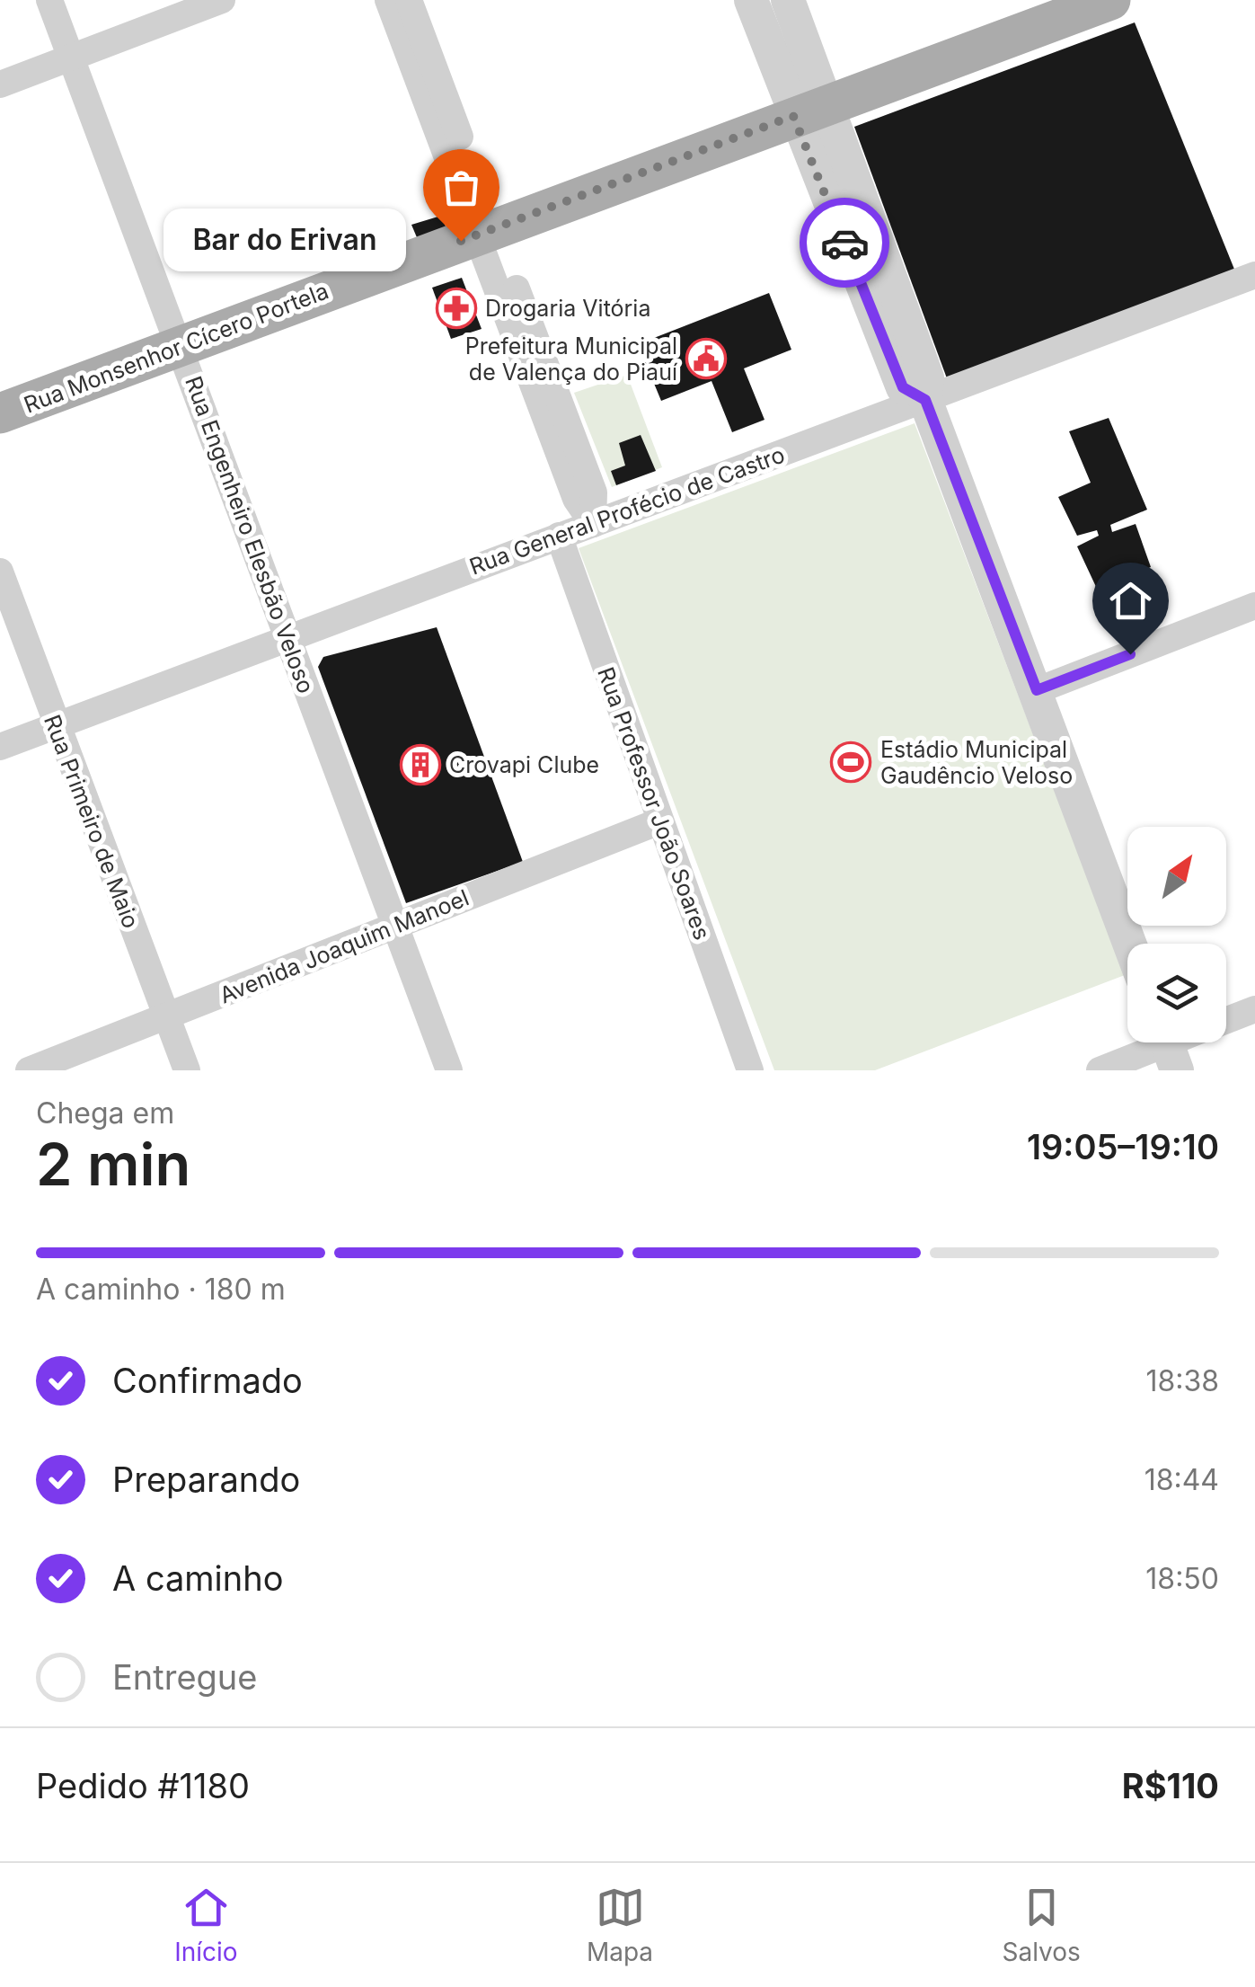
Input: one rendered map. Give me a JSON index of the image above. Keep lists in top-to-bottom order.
{
  "streets": {
    "main road": ["Rua Monsenhor Cícero Portela"],
    "street": [
      "Rua General Profécio de Castro",
      "Rua Engenheiro Elesbão Veloso",
      "Rua Professor João Soares",
      "Rua Primeiro de Maio",
      "Avenida Joaquim Manoel"
    ]
  },
  "crossings": [
    ["Rua Monsenhor Cícero Portela", "Rua Engenheiro Elesbão Veloso"],
    ["Rua General Profécio de Castro", "Rua Engenheiro Elesbão Veloso"],
    ["Rua General Profécio de Castro", "Rua Professor João Soares"],
    ["Rua General Profécio de Castro", "Rua Primeiro de Maio"],
    ["Rua Engenheiro Elesbão Veloso", "Avenida Joaquim Manoel"],
    ["Rua Professor João Soares", "Avenida Joaquim Manoel"],
    ["Rua Primeiro de Maio", "Avenida Joaquim Manoel"]
  ],
  "places": {
    "other": ["Bar do Erivan"],
    "pharmacy": ["Drogaria Vitória"],
    "public building": ["Prefeitura Municipal de Valença do Piauí"],
    "sports": ["Estádio Municipal Gaudêncio Veloso"],
    "building": ["Crovapi Clube"]
  },
  "north": "top right",
  "page": {
    "bubble": "Bar do Erivan",
    "heading": ["2 min", "Chega em", "19:05–19:10"],
    "panel": ["Pedido #1180", "R$110"],
    "bar": "A caminho · 180 m",
    "list": [
      ["Confirmado", "18:38"],
      ["Preparando", "18:44"],
      ["A caminho", "18:50"],
      "Entregue"
    ],
    "tabs": ["Início", "Mapa", "Salvos"]
  }
}
